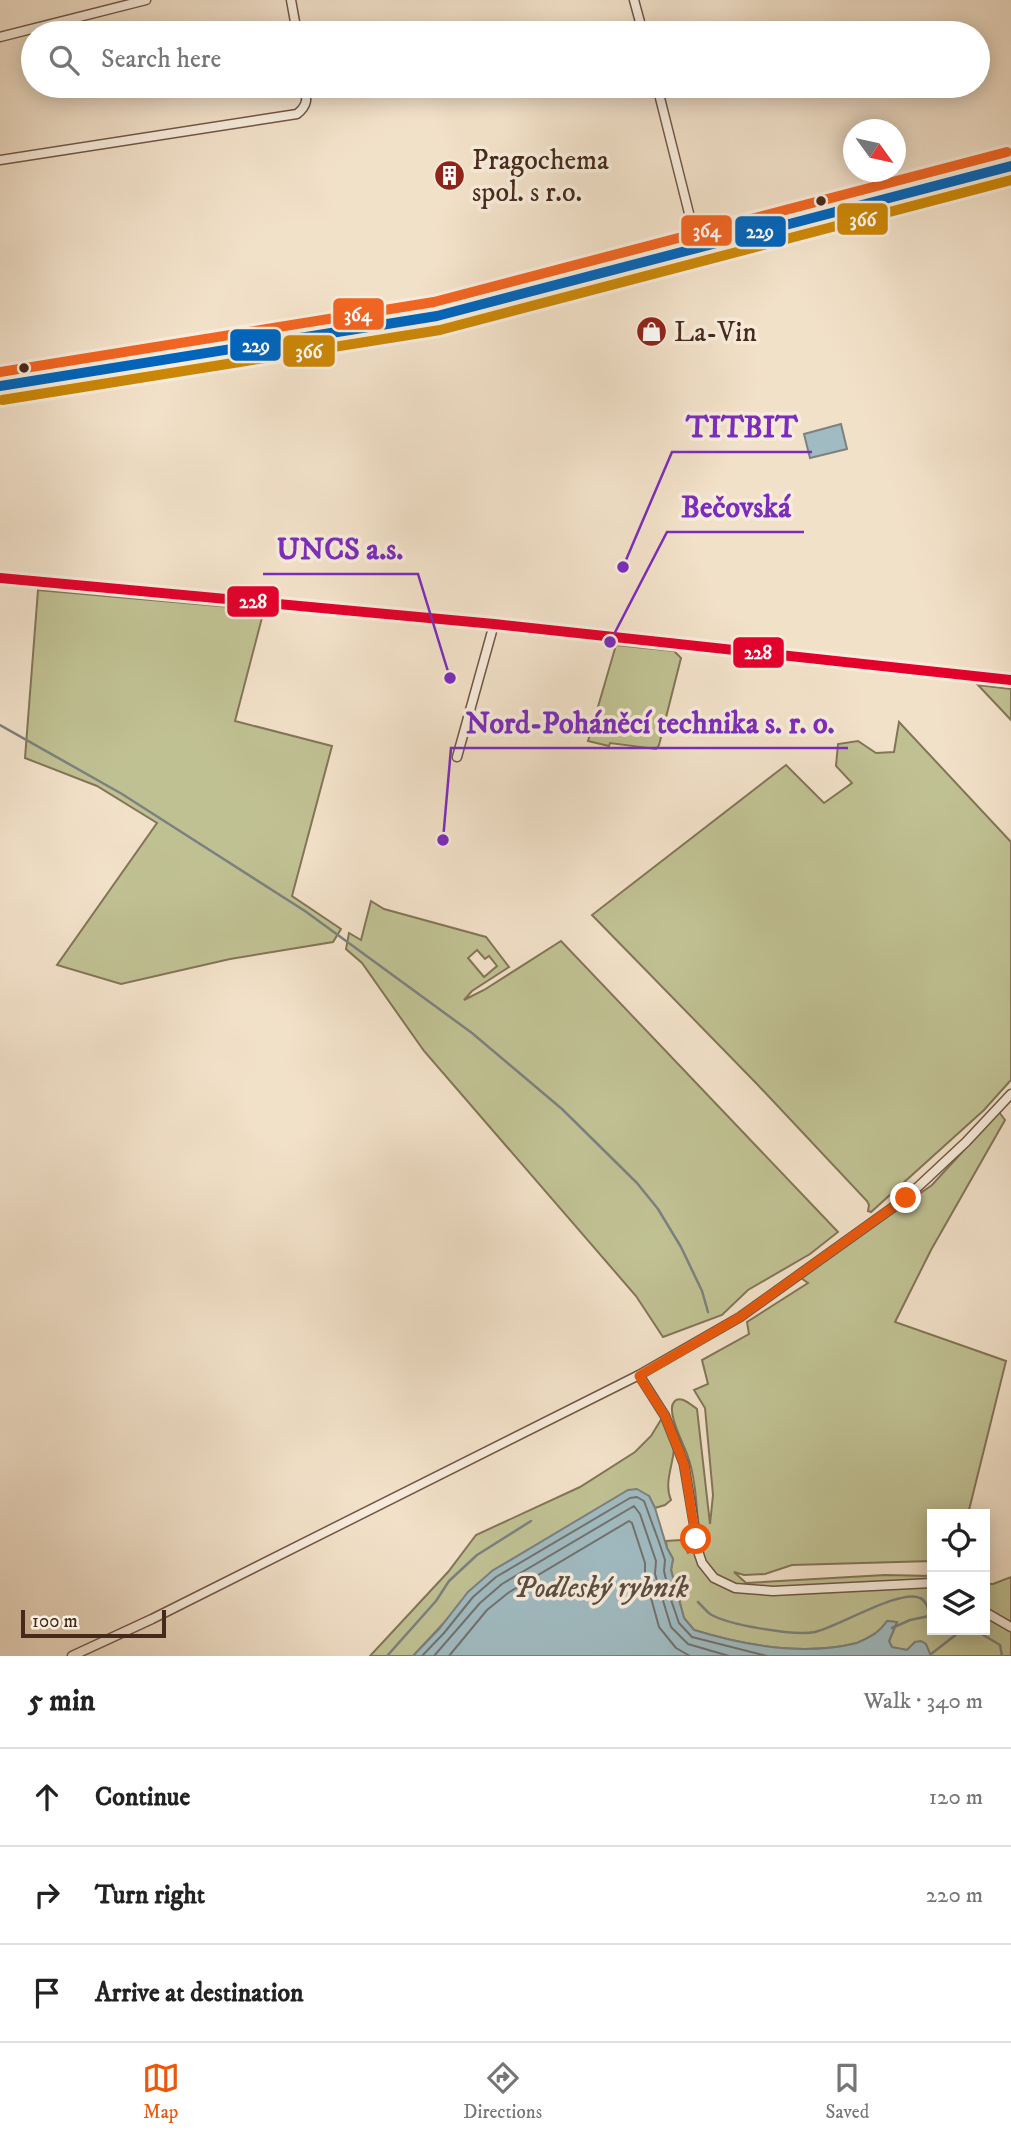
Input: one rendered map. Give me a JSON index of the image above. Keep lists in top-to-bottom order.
{
  "water": ["Podleský rybník"],
  "places": {
    "building": ["Pragochema spol. s r.o."],
    "shop": ["La-Vin"],
    "other": [
      "TITBIT",
      "Bečovská",
      "UNCS a.s.",
      "Nord-Poháněcí technika s. r. o."
    ]
  },
  "lines": [
    "transit line 364",
    "transit line 229",
    "transit line 366",
    "transit line 228"
  ],
  "scale_bar": "100 m",
  "north": "bottom right",
  "page": {
    "search": "Search here",
    "scale": "100 m",
    "heading": ["5 min", "Walk · 340 m"],
    "list": [
      ["Continue", "120 m"],
      ["Turn right", "220 m"],
      "Arrive at destination"
    ],
    "nav": ["Map", "Directions", "Saved"]
  }
}
